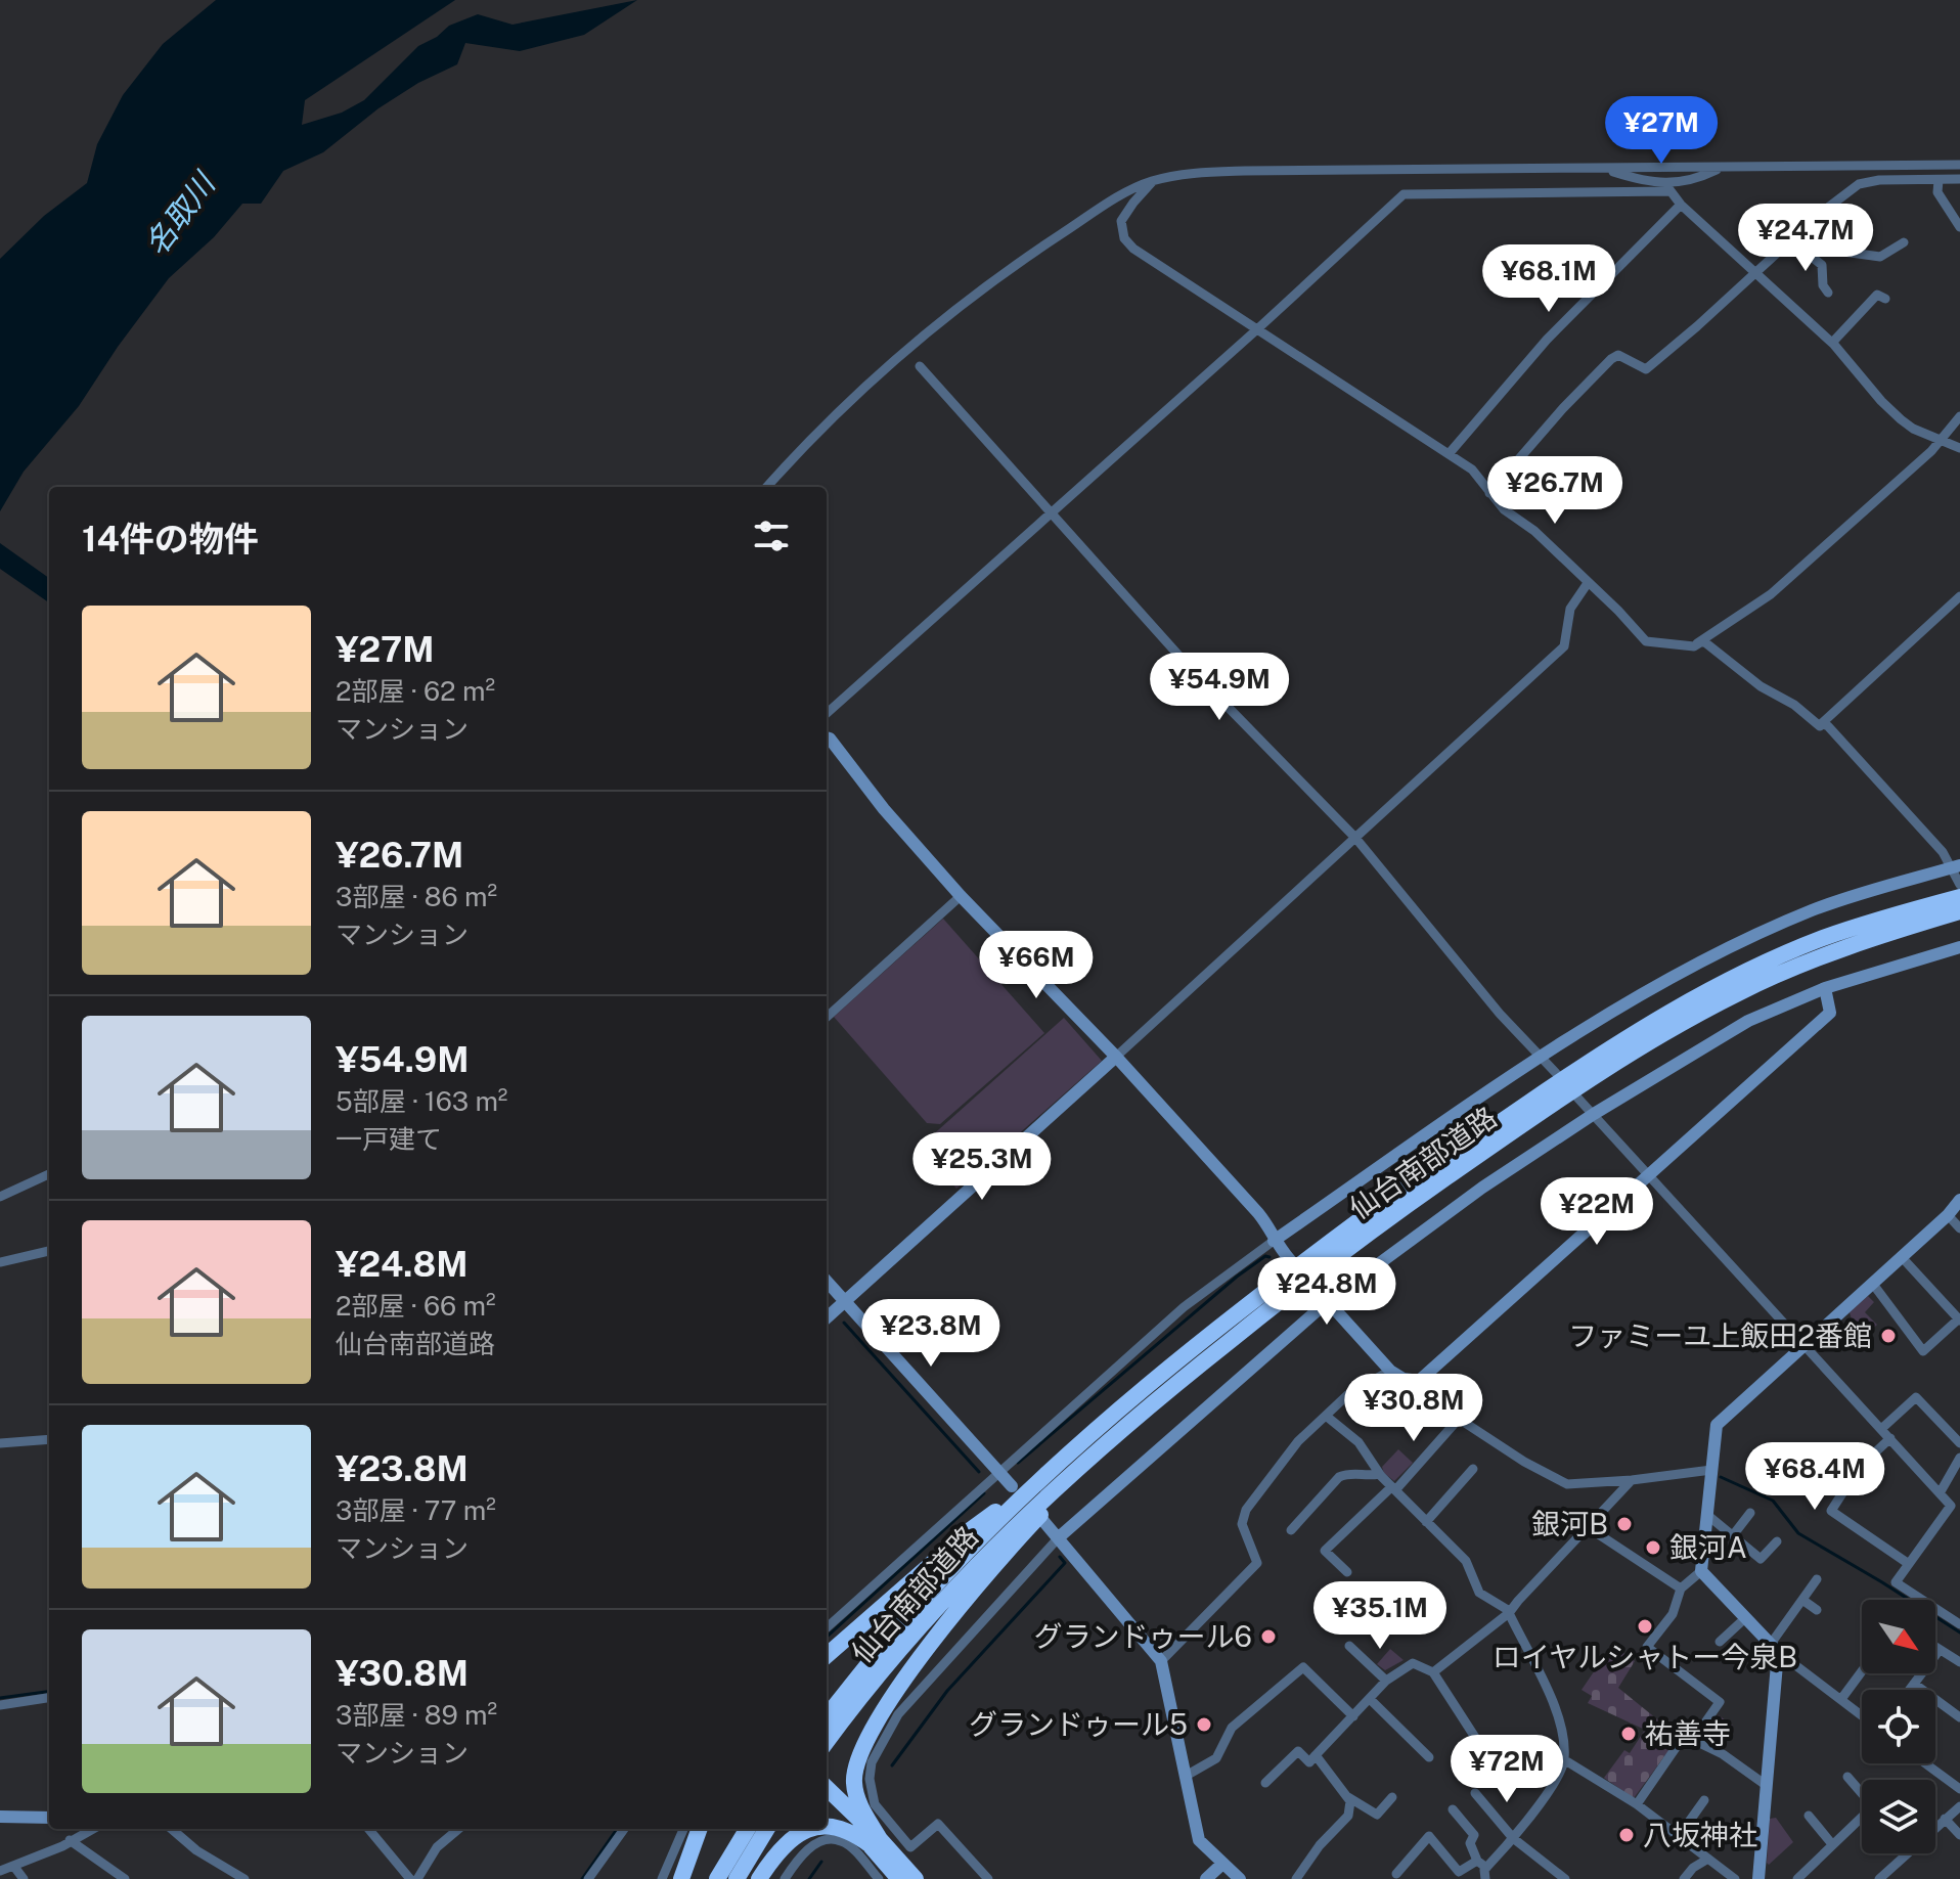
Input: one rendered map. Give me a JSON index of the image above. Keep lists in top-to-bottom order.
{
  "streets": {
    "highway": ["仙台南部道路"]
  },
  "water": ["名取川"],
  "places": [
    "ファミーユ上飯田2番館",
    "銀河B",
    "銀河A",
    "ロイヤルシャトー今泉B",
    "グランドゥール6",
    "グランドゥール5",
    "祐善寺",
    "八坂神社"
  ],
  "north": "bottom right",
  "page": {
    "price": [
      "¥27M",
      "¥24.7M",
      "¥68.1M",
      "¥26.7M",
      "¥54.9M",
      "¥66M",
      "¥25.3M",
      "¥22M",
      "¥24.8M",
      "¥23.8M",
      "¥30.8M",
      "¥68.4M",
      "¥35.1M",
      "¥72M"
    ],
    "heading": "14件の物件",
    "list": [
      {
        "name": "¥27M",
        "note": "2部屋 · 62 m² · マンション"
      },
      {
        "name": "¥26.7M",
        "note": "3部屋 · 86 m² · マンション"
      },
      {
        "name": "¥54.9M",
        "note": "5部屋 · 163 m² · 一戸建て"
      },
      {
        "name": "¥24.8M",
        "note": "2部屋 · 66 m² · 仙台南部道路"
      },
      {
        "name": "¥23.8M",
        "note": "3部屋 · 77 m² · マンション"
      },
      {
        "name": "¥30.8M",
        "note": "3部屋 · 89 m² · マンション"
      }
    ]
  }
}
